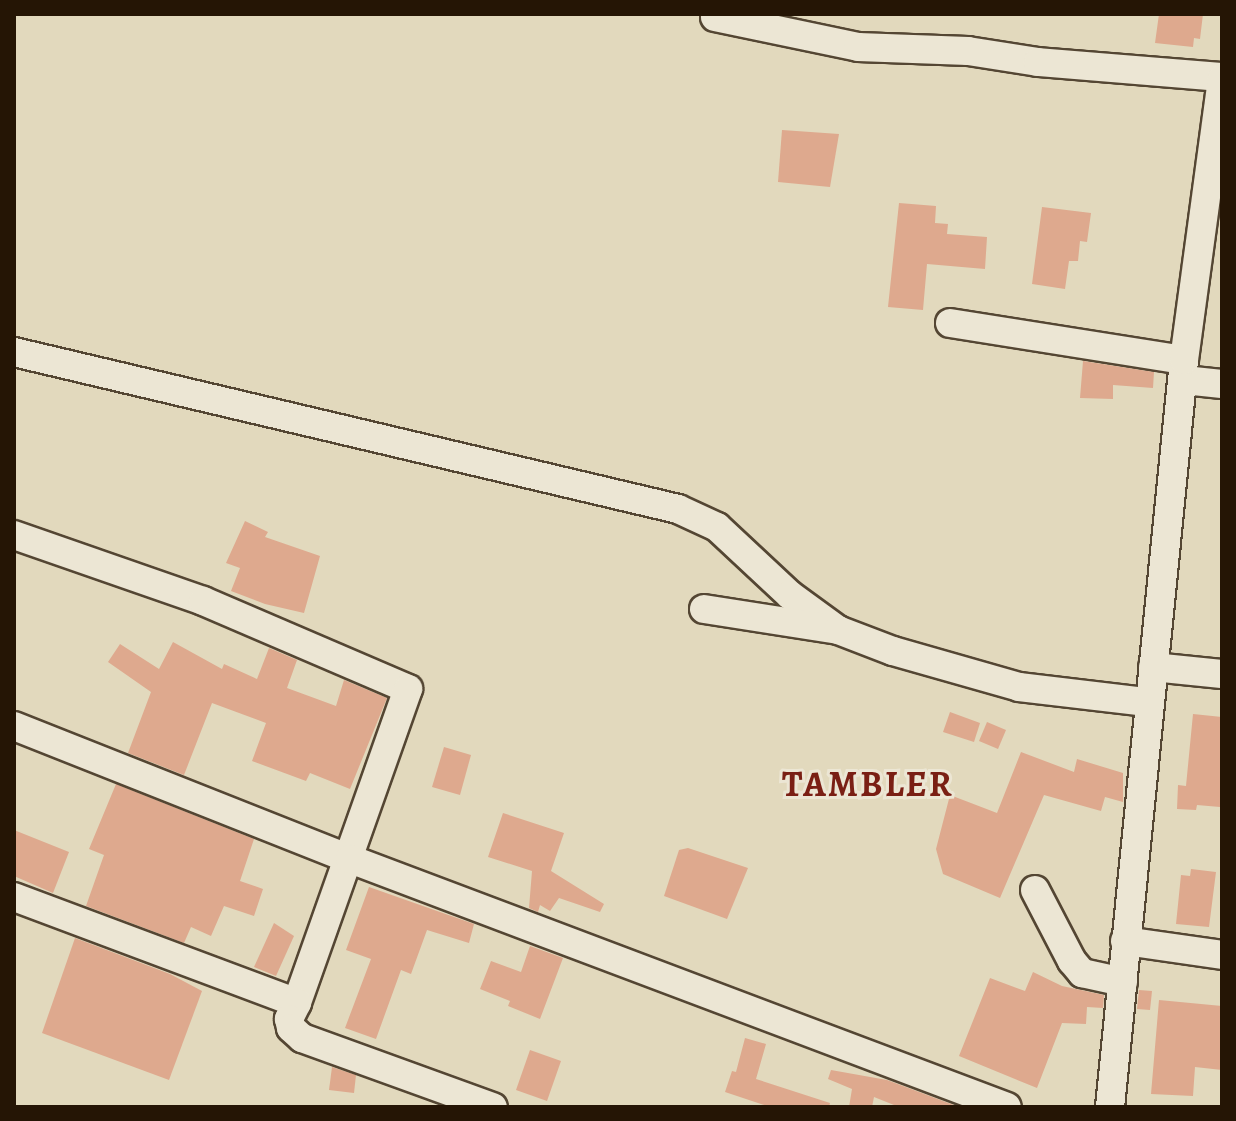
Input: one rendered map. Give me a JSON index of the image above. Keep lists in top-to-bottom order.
{
  "districts": ["TAMBLER"]
}
